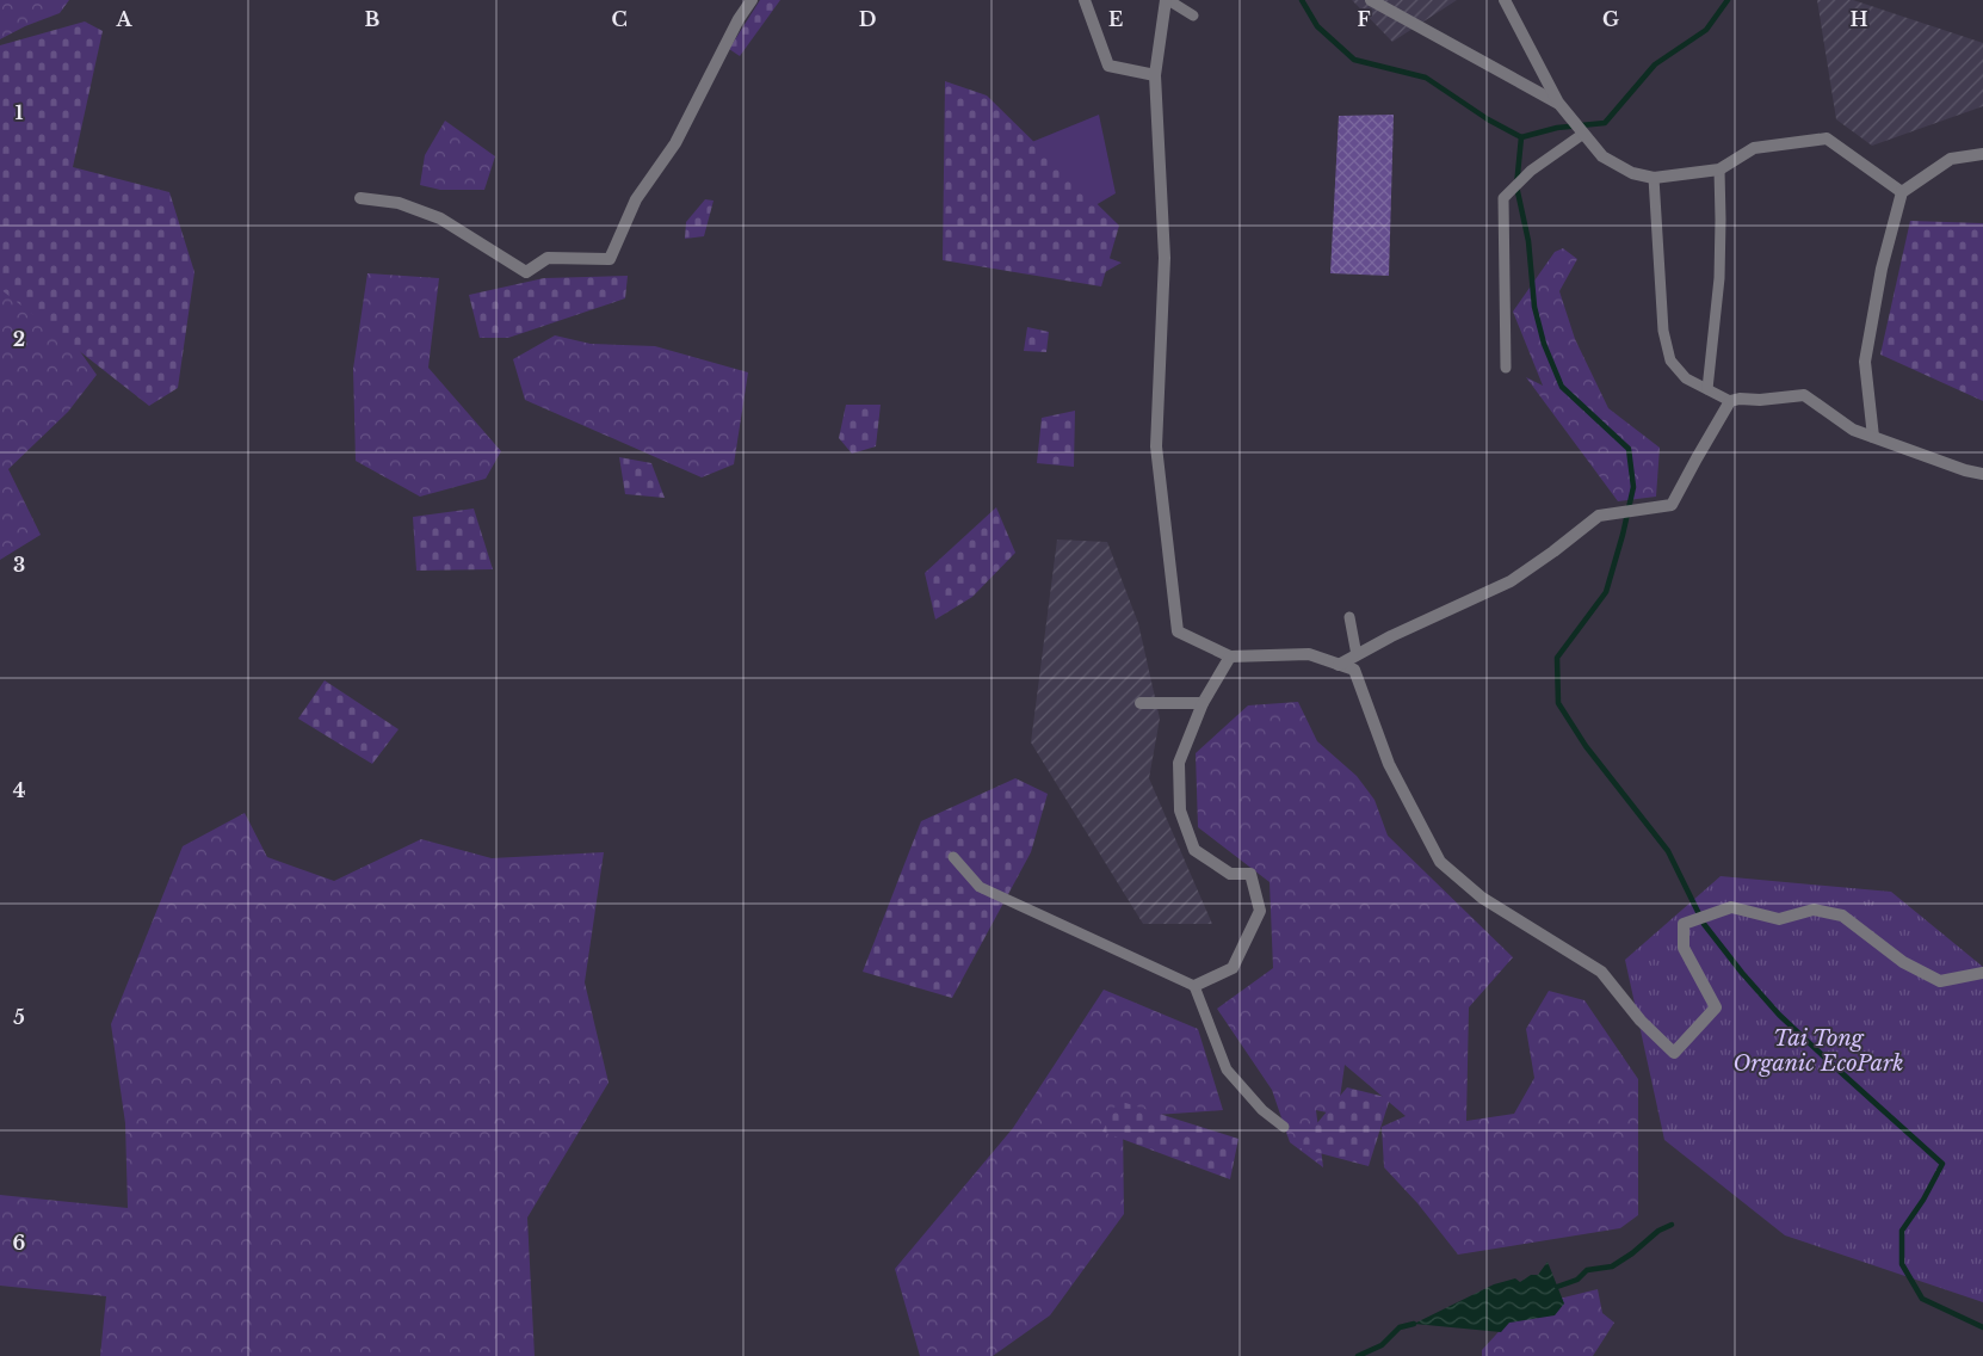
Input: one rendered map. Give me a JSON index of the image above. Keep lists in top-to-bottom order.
{
  "parks": ["Tai Tong Organic EcoPark"],
  "grid": {
    "columns": [
      "A",
      "B",
      "C",
      "D",
      "E",
      "F",
      "G",
      "H"
    ],
    "rows": [
      "1",
      "2",
      "3",
      "4",
      "5",
      "6"
    ]
  }
}
